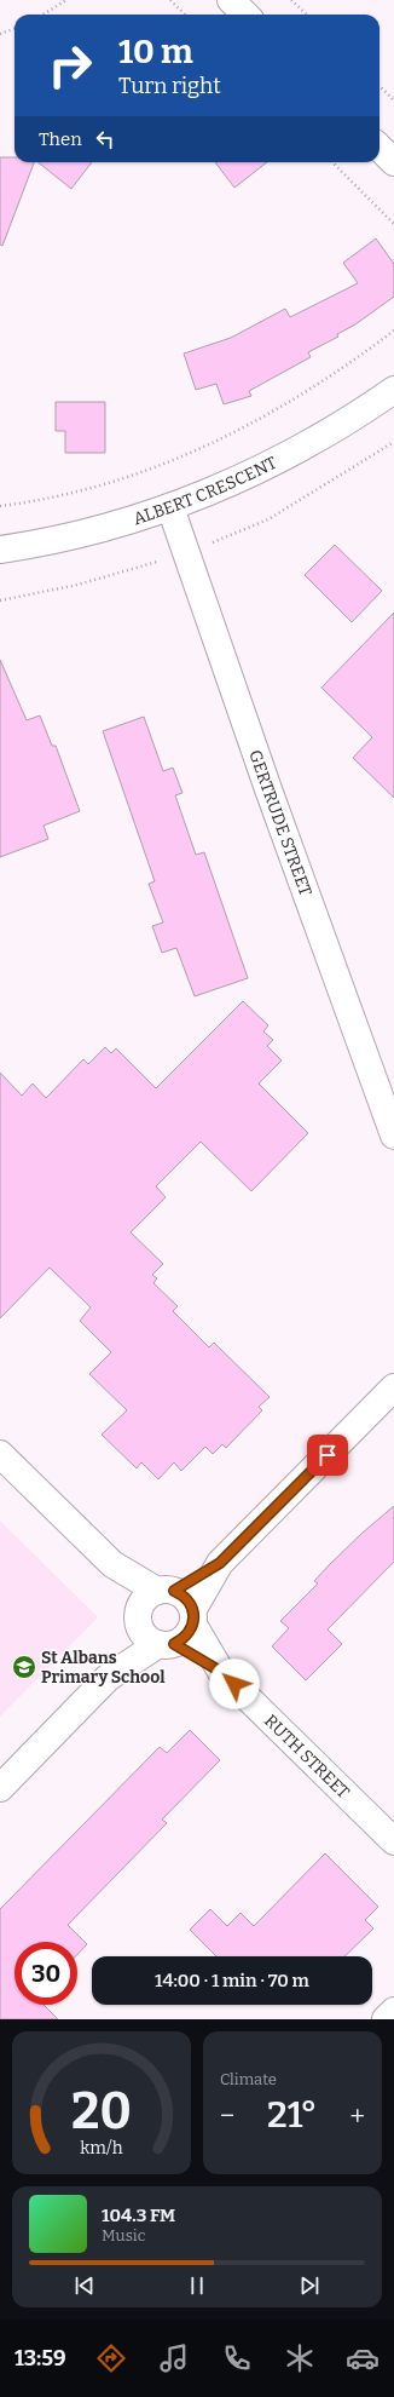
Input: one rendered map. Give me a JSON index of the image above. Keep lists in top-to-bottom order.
{
  "streets": {
    "street": ["ALBERT CRESCENT", "GERTRUDE STREET", "RUTH STREET"]
  },
  "crossings": [
    ["ALBERT CRESCENT", "GERTRUDE STREET"]
  ],
  "places": {
    "school or university": ["St Albans Primary School"]
  },
  "page": {
    "turn": ["10 m", "Turn right"],
    "then": "Then",
    "limit": "30",
    "trip": "14:00 · 1 min · 70 m",
    "tile": "Climate",
    "heat": ["−", "21°", "+"],
    "song": ["104.3 FM", "Music"],
    "tabs": "13:59",
    "gauge": ["20", "km/h"]
  }
}
